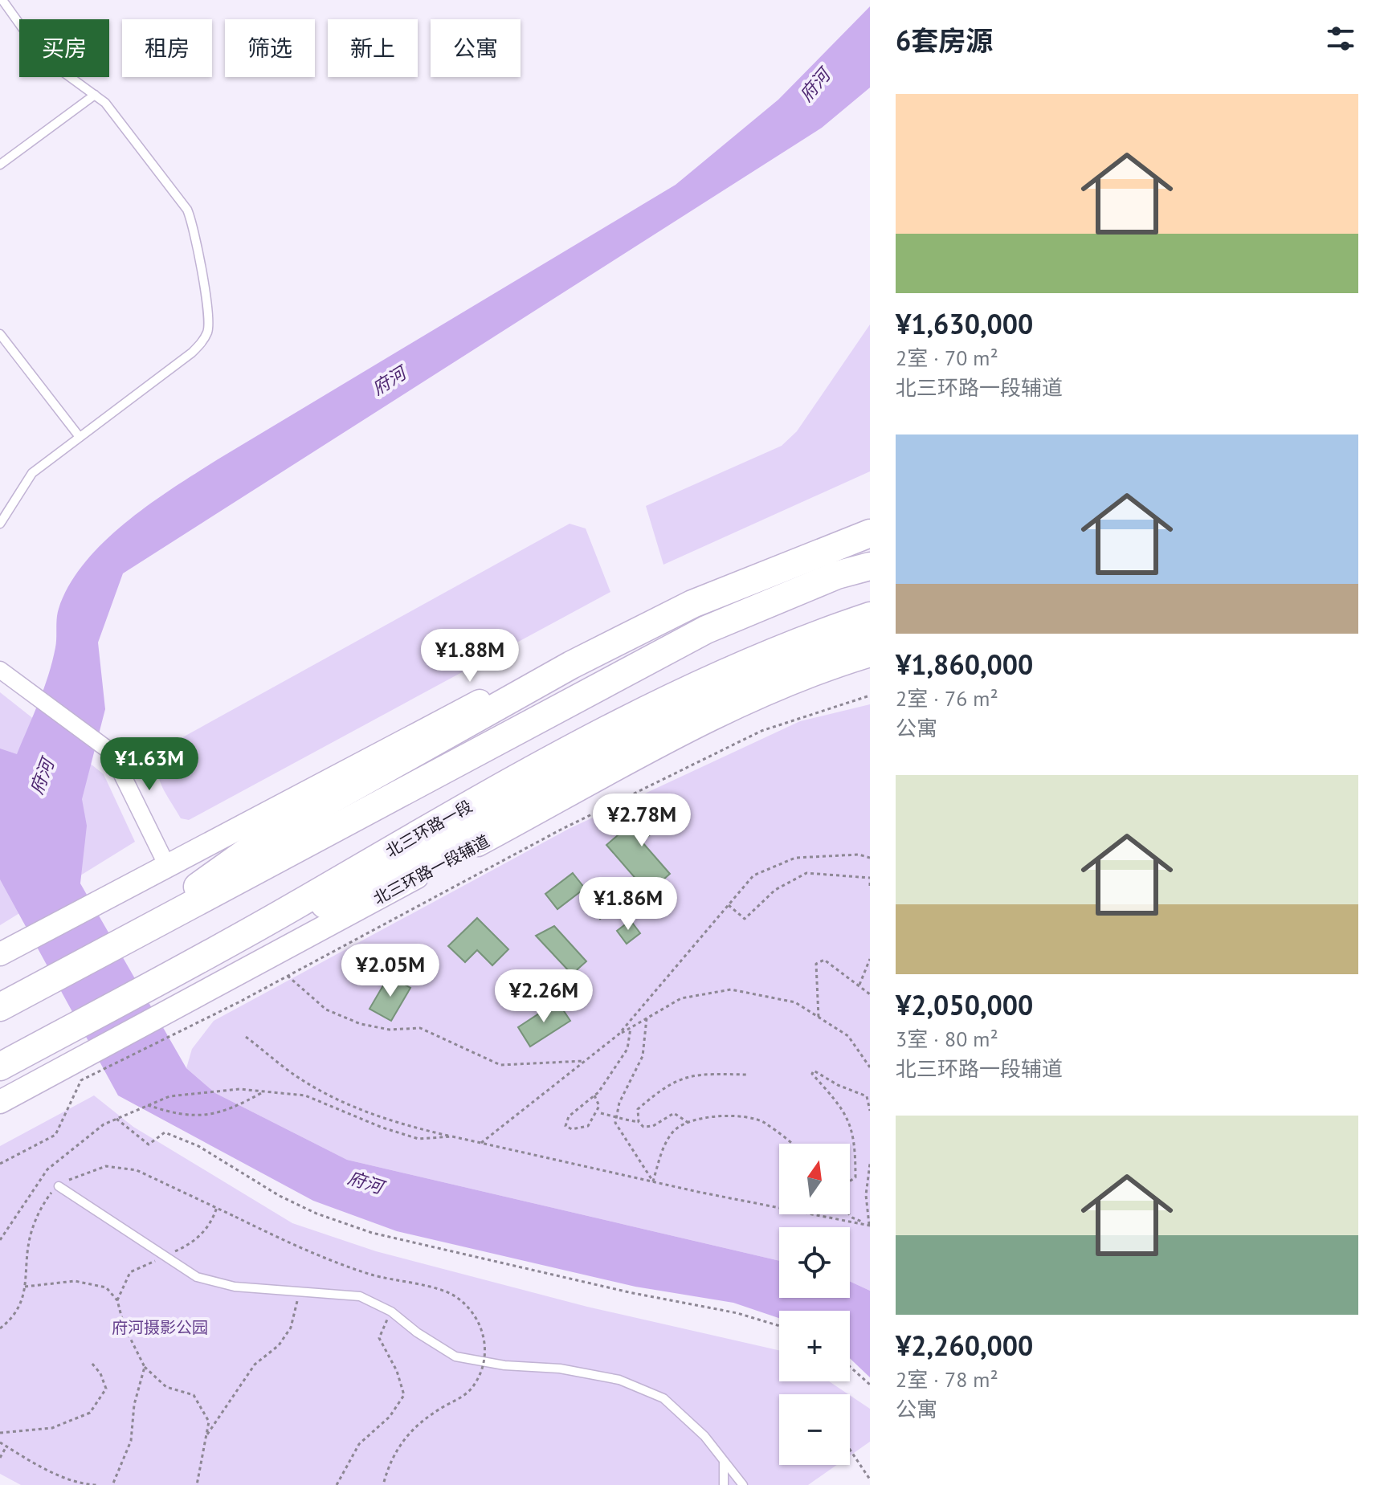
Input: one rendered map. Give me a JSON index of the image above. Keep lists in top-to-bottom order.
{
  "streets": {
    "highway": ["北三环路一段"],
    "main road": ["北三环路一段辅道"]
  },
  "water": ["府河"],
  "parks": ["府河摄影公园"],
  "north": "top",
  "page": {
    "heading": "6套房源",
    "chip": [
      "买房",
      "租房",
      "筛选",
      "新上",
      "公寓"
    ],
    "list": [
      {
        "name": "¥1,630,000",
        "note": "2室 · 70 m² · 北三环路一段辅道"
      },
      {
        "name": "¥1,860,000",
        "note": "2室 · 76 m² · 公寓"
      },
      {
        "name": "¥2,050,000",
        "note": "3室 · 80 m² · 北三环路一段辅道"
      },
      {
        "name": "¥2,260,000",
        "note": "2室 · 78 m² · 公寓"
      }
    ],
    "price": [
      "¥1.88M",
      "¥1.63M",
      "¥2.78M",
      "¥1.86M",
      "¥2.05M",
      "¥2.26M"
    ],
    "map_buttons": ["+", "−"]
  }
}
